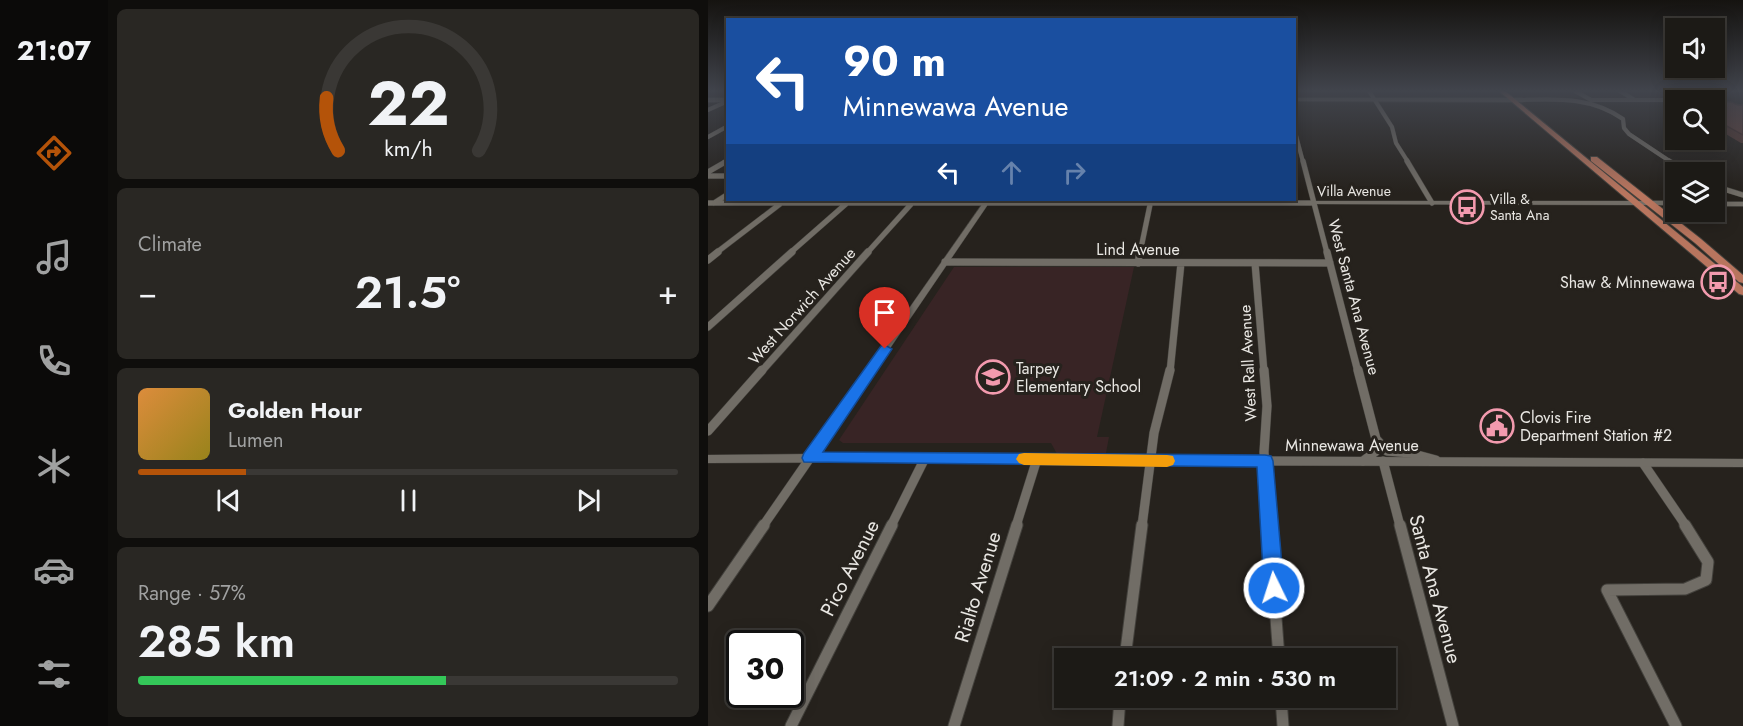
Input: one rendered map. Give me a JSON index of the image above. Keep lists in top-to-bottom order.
{
  "streets": {
    "main road": ["Villa Avenue"],
    "street": [
      "Lind Avenue",
      "West Santa Ana Avenue",
      "West Norwich Avenue",
      "West Rall Avenue",
      "Minnewawa Avenue",
      "Pico Avenue",
      "Rialto Avenue",
      "Santa Ana Avenue"
    ]
  },
  "crossings": [
    ["Villa Avenue", "West Santa Ana Avenue"],
    ["Villa Avenue", "West Norwich Avenue"],
    ["Lind Avenue", "West Santa Ana Avenue"],
    ["Lind Avenue", "West Rall Avenue"],
    ["West Rall Avenue", "Minnewawa Avenue"],
    ["Minnewawa Avenue", "Pico Avenue"],
    ["Minnewawa Avenue", "Rialto Avenue"],
    ["Minnewawa Avenue", "Santa Ana Avenue"]
  ],
  "places": {
    "bus stop": ["Villa & Santa Ana", "Shaw & Minnewawa"],
    "school or university": ["Tarpey Elementary School"],
    "public building": ["Clovis Fire Department Station #2"]
  },
  "page": {
    "tabs": "21:07",
    "turn": ["90 m", "Minnewawa Avenue"],
    "tile": [
      "Climate",
      ["Range · 57%", "285 km"]
    ],
    "heat": ["−", "21.5°", "+"],
    "song": ["Golden Hour", "Lumen"],
    "limit": "30",
    "trip": "21:09 · 2 min · 530 m",
    "gauge": ["22", "km/h"]
  }
}
